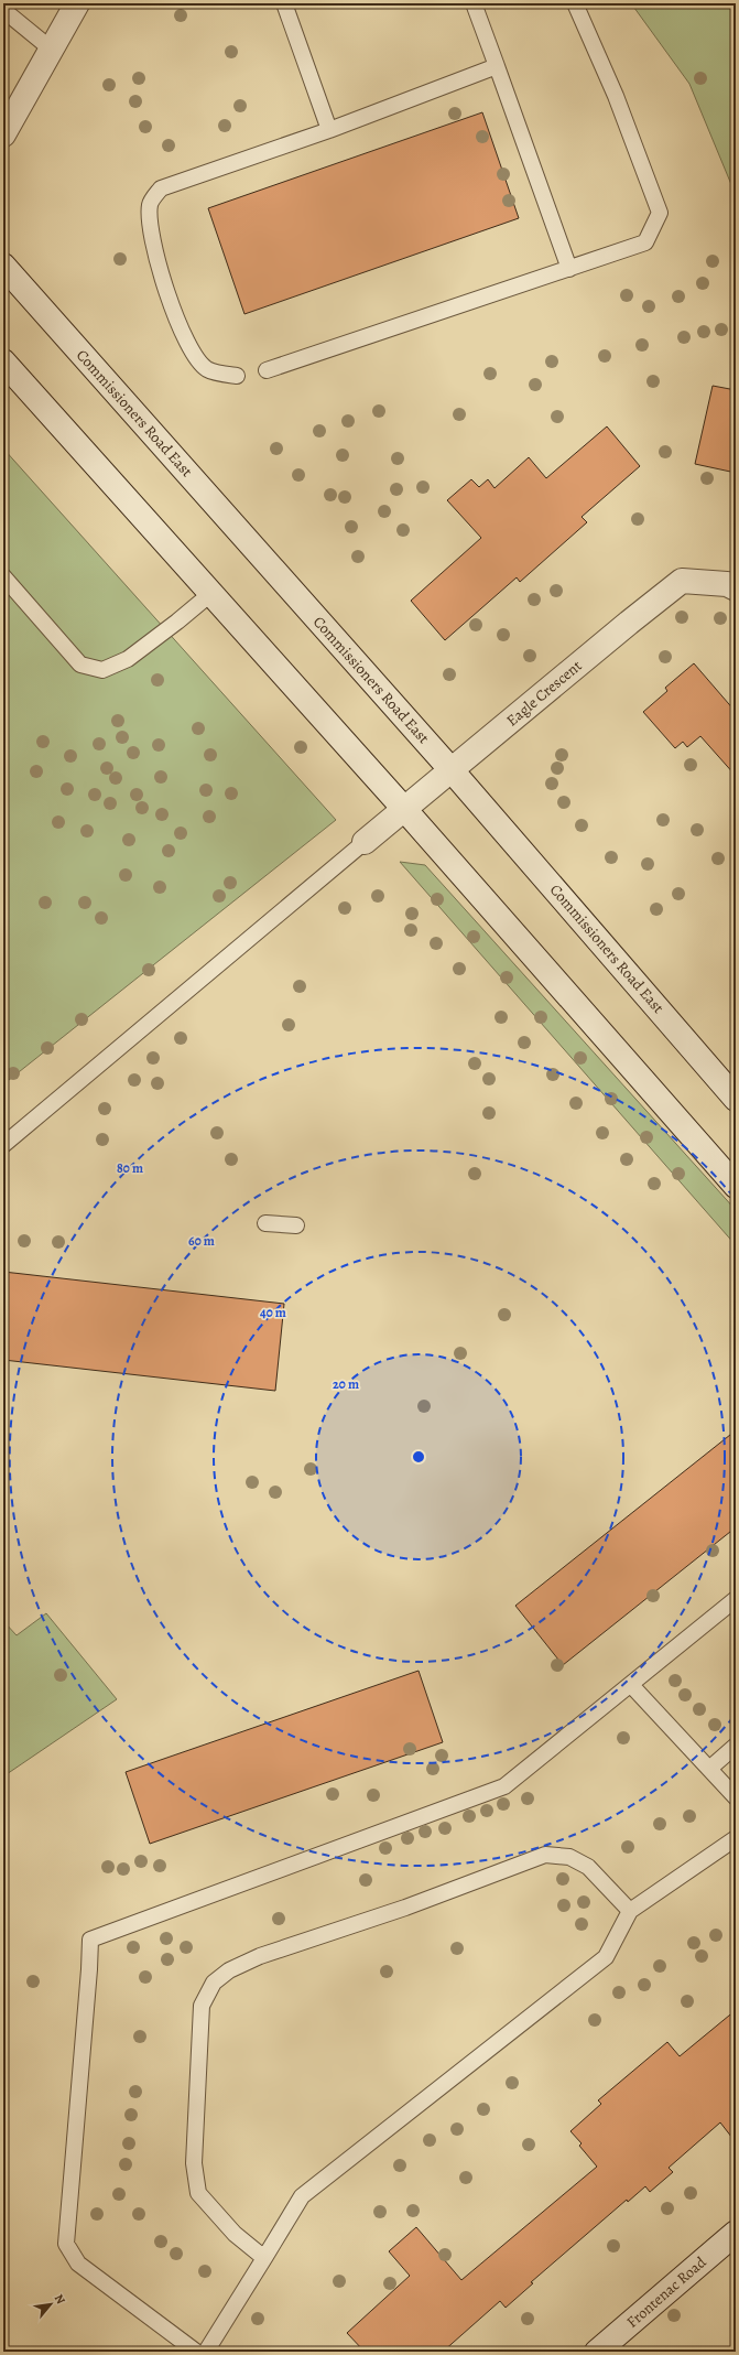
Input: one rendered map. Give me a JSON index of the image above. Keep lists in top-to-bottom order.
{
  "streets": {
    "main road": ["Commissioners Road East", "Eagle Crescent", "Frontenac Road"]
  },
  "crossings": [
    ["Commissioners Road East", "Eagle Crescent"]
  ],
  "north": "top right",
  "rings": [
    "80 m",
    "60 m",
    "40 m",
    "20 m"
  ]
}
